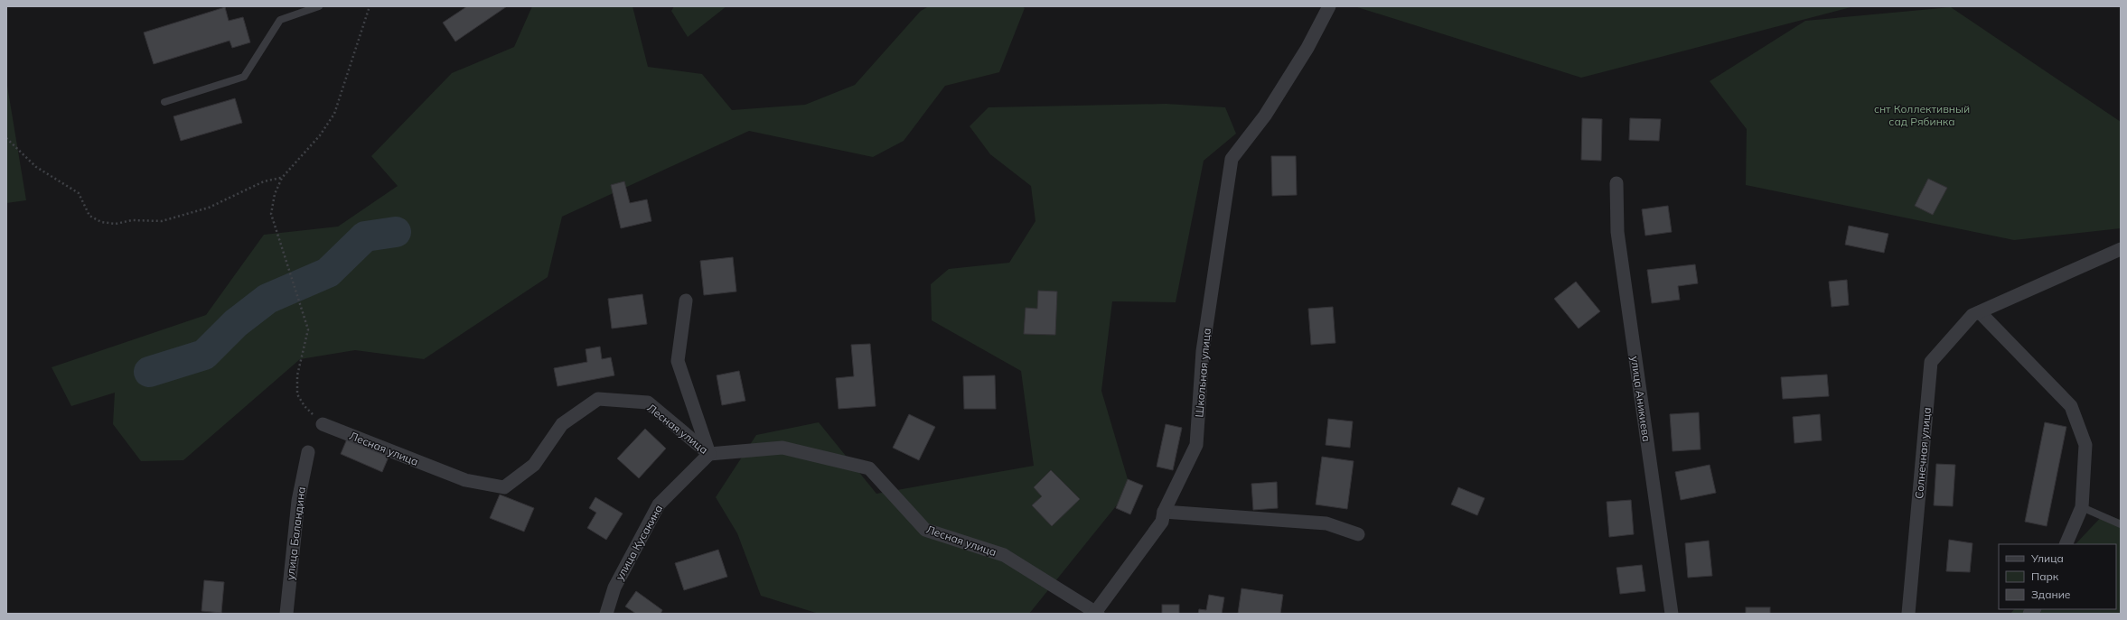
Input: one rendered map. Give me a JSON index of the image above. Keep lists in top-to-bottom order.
{
  "streets": {
    "street": [
      "Школьная улица",
      "улица Аникиева",
      "Лесная улица",
      "Солнечная улица",
      "улица Баландина",
      "улица Кусакина"
    ]
  },
  "crossings": [
    ["Школьная улица", "Лесная улица"],
    ["Лесная улица", "улица Кусакина"]
  ],
  "parks": ["снт Коллективный сад Рябинка"],
  "legend": ["Улица", "Парк", "Здание"]
}
